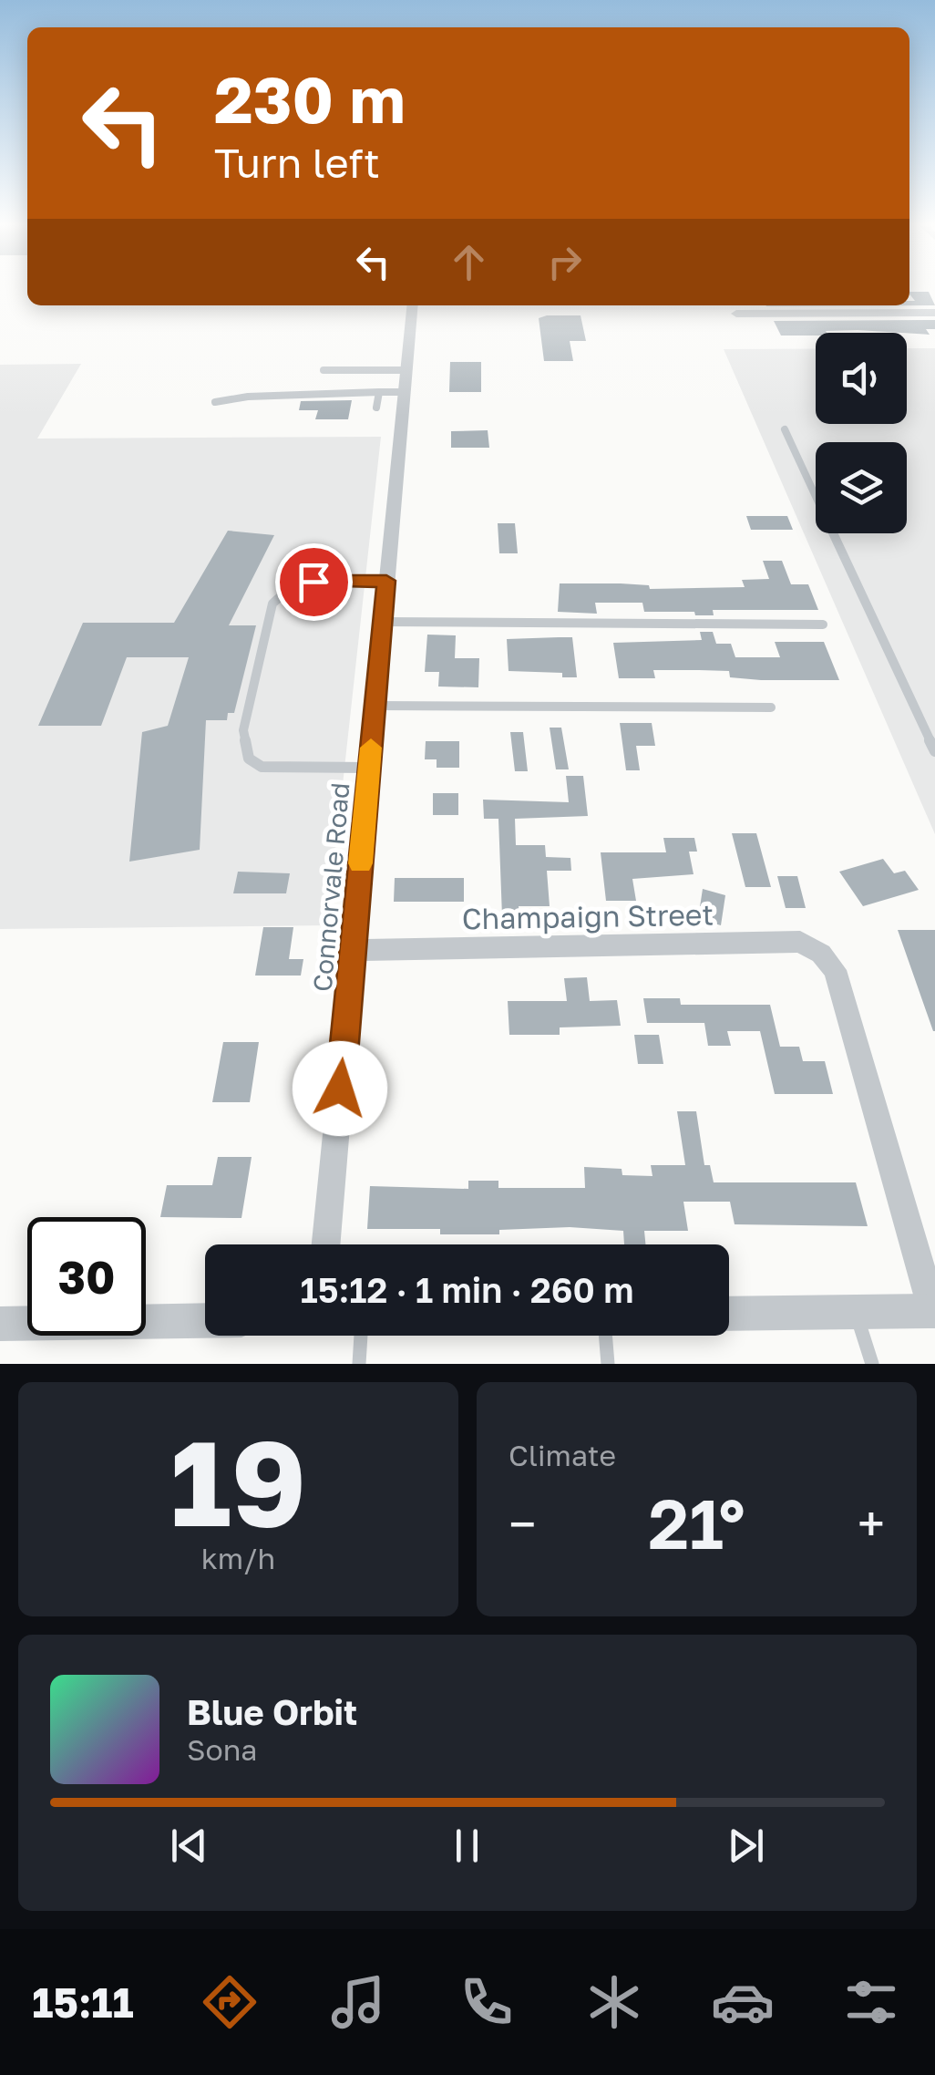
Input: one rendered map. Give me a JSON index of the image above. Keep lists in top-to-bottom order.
{
  "streets": {
    "street": ["Connorvale Road", "Champaign Street"]
  },
  "crossings": [
    ["Connorvale Road", "Champaign Street"]
  ],
  "page": {
    "turn": ["230 m", "Turn left"],
    "limit": "30",
    "trip": "15:12 · 1 min · 260 m",
    "tile": [
      ["19", "km/h"],
      "Climate"
    ],
    "heat": ["−", "21°", "+"],
    "song": ["Blue Orbit", "Sona"],
    "tabs": "15:11"
  }
}
